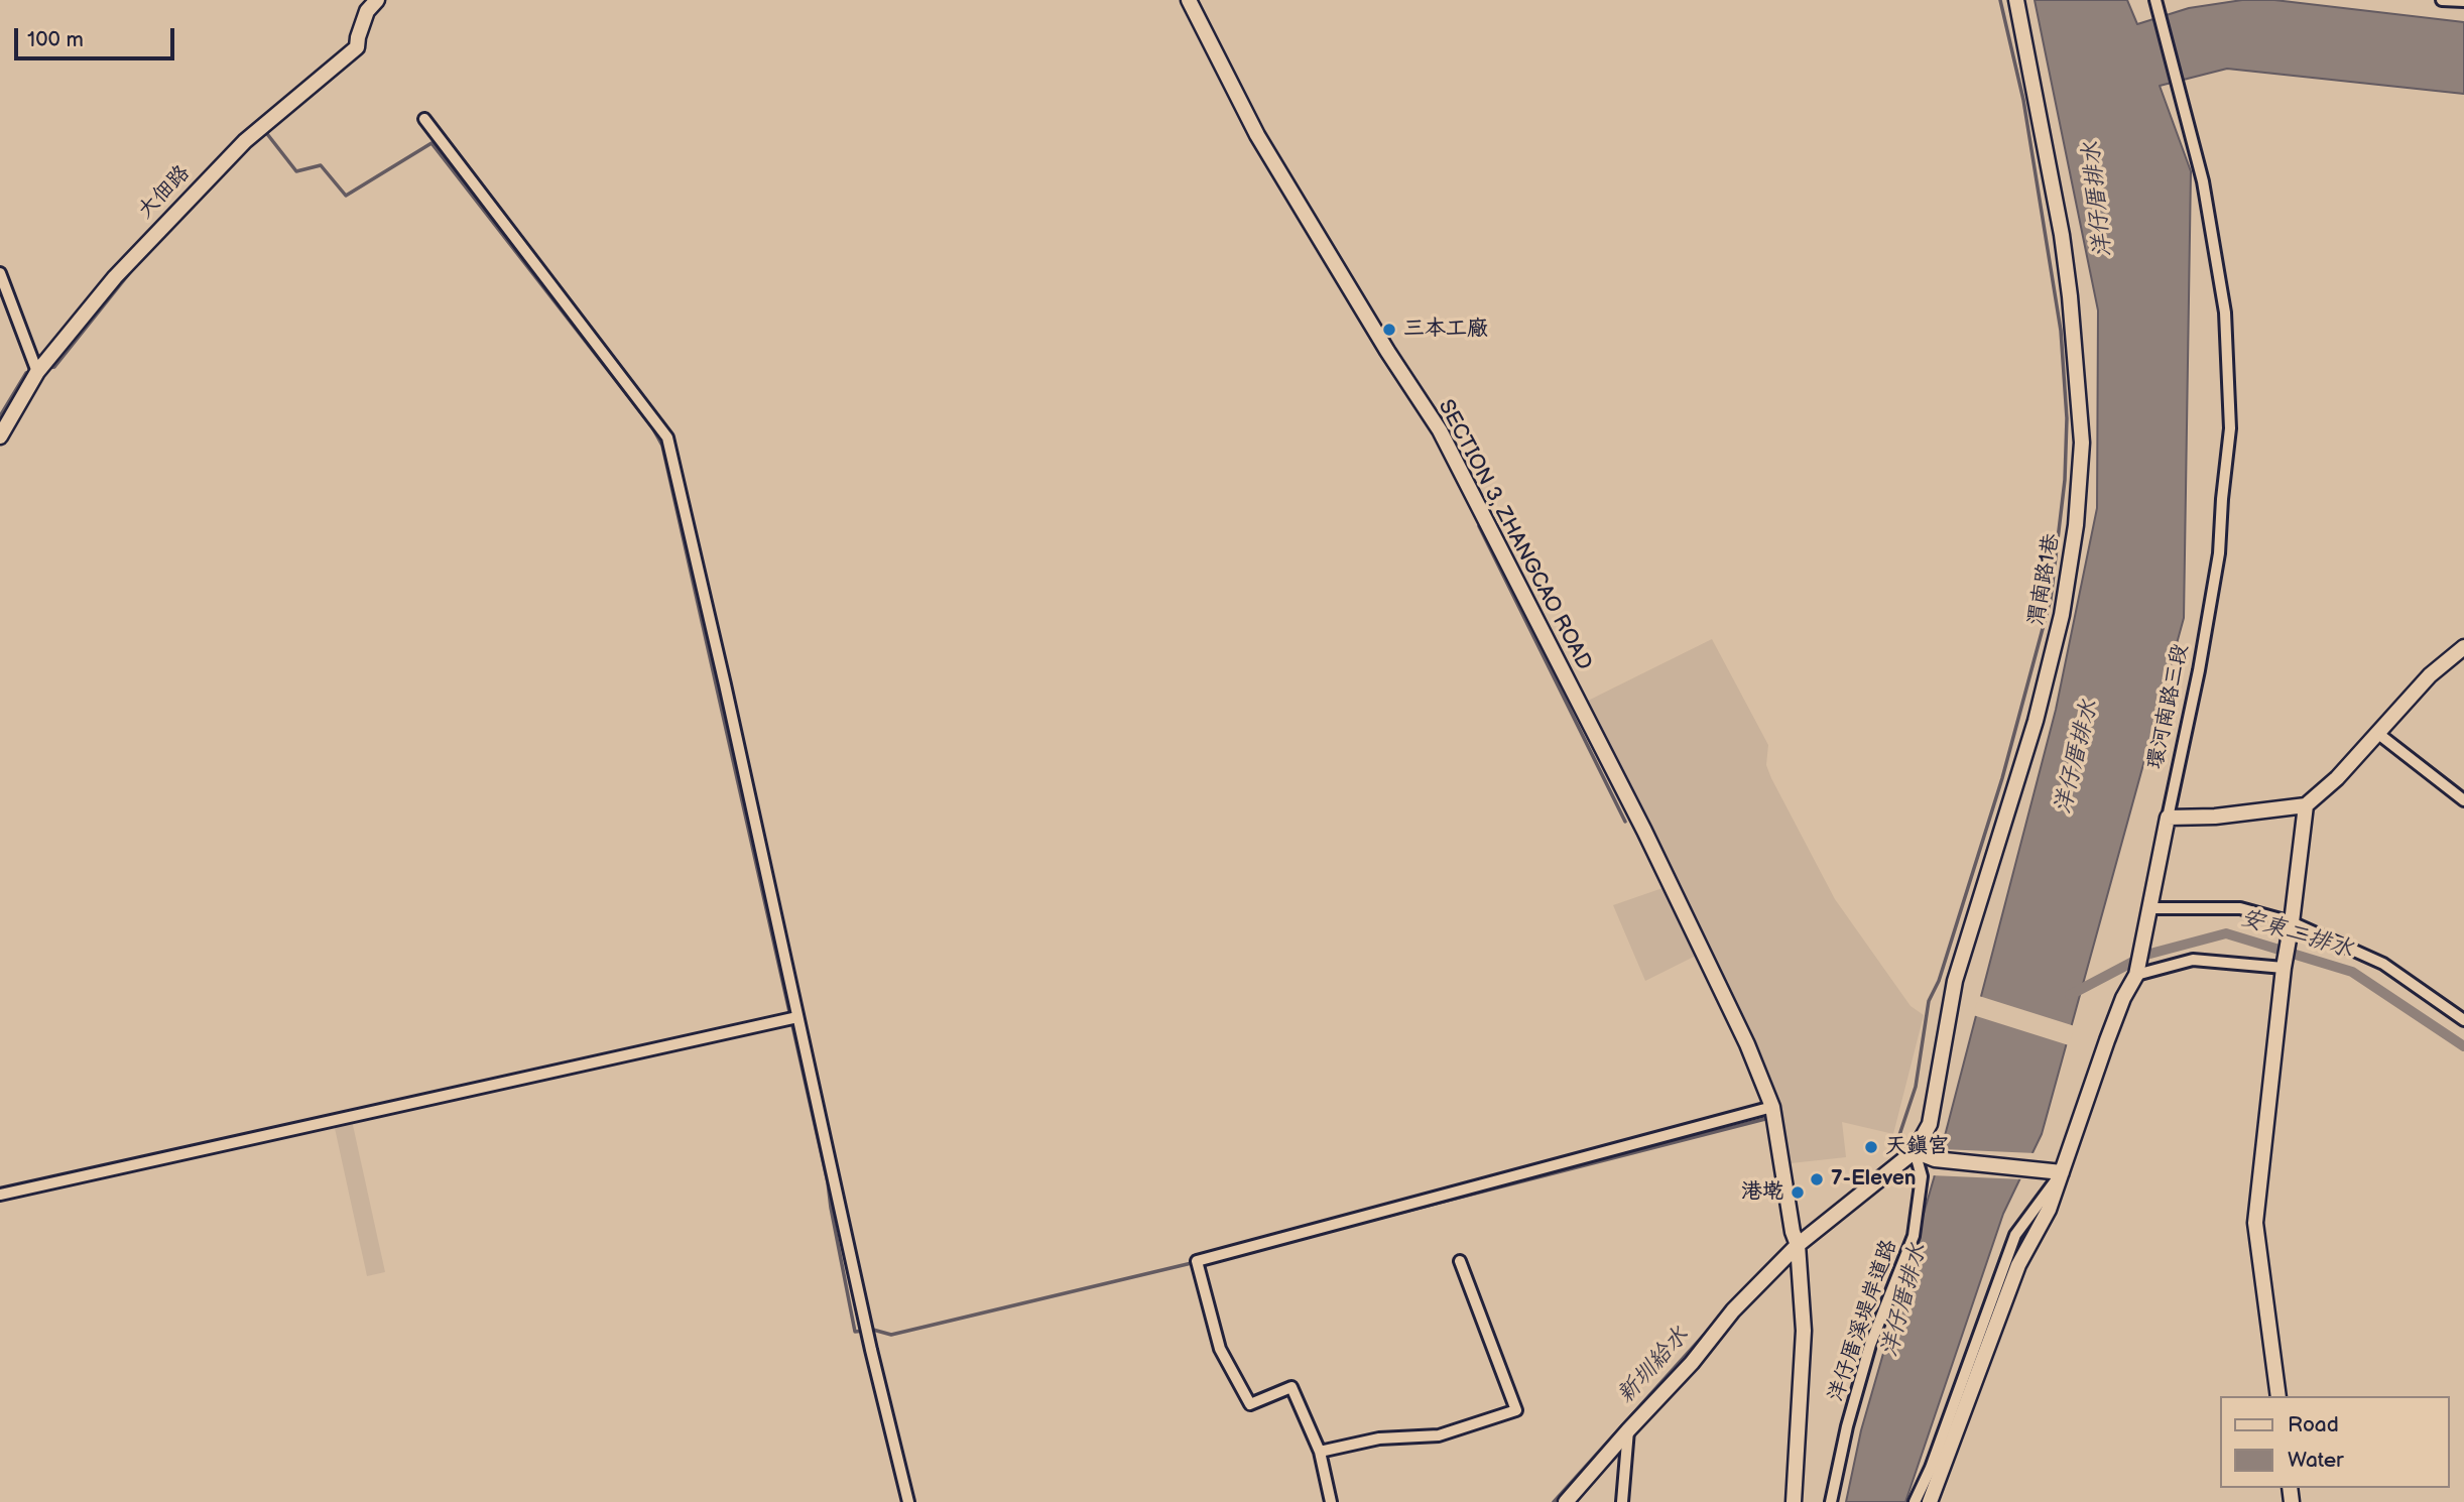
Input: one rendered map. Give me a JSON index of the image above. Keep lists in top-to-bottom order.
{
  "streets": {
    "street": [
      "大佃路",
      "SECTION 3, ZHANGCAO ROAD",
      "渭南路1巷",
      "環河南路三段",
      "洋仔厝溪堤岸道路"
    ]
  },
  "crossings": [
    ["渭南路1巷", "洋仔厝溪堤岸道路"]
  ],
  "water": ["洋仔厝排水", "安東二排水", "新圳給水"],
  "places": [
    "三本工廠",
    "天鎮宮",
    "7-Eleven",
    "港墘"
  ],
  "legend": ["Road", "Water"],
  "scale_bar": "100 m"
}
